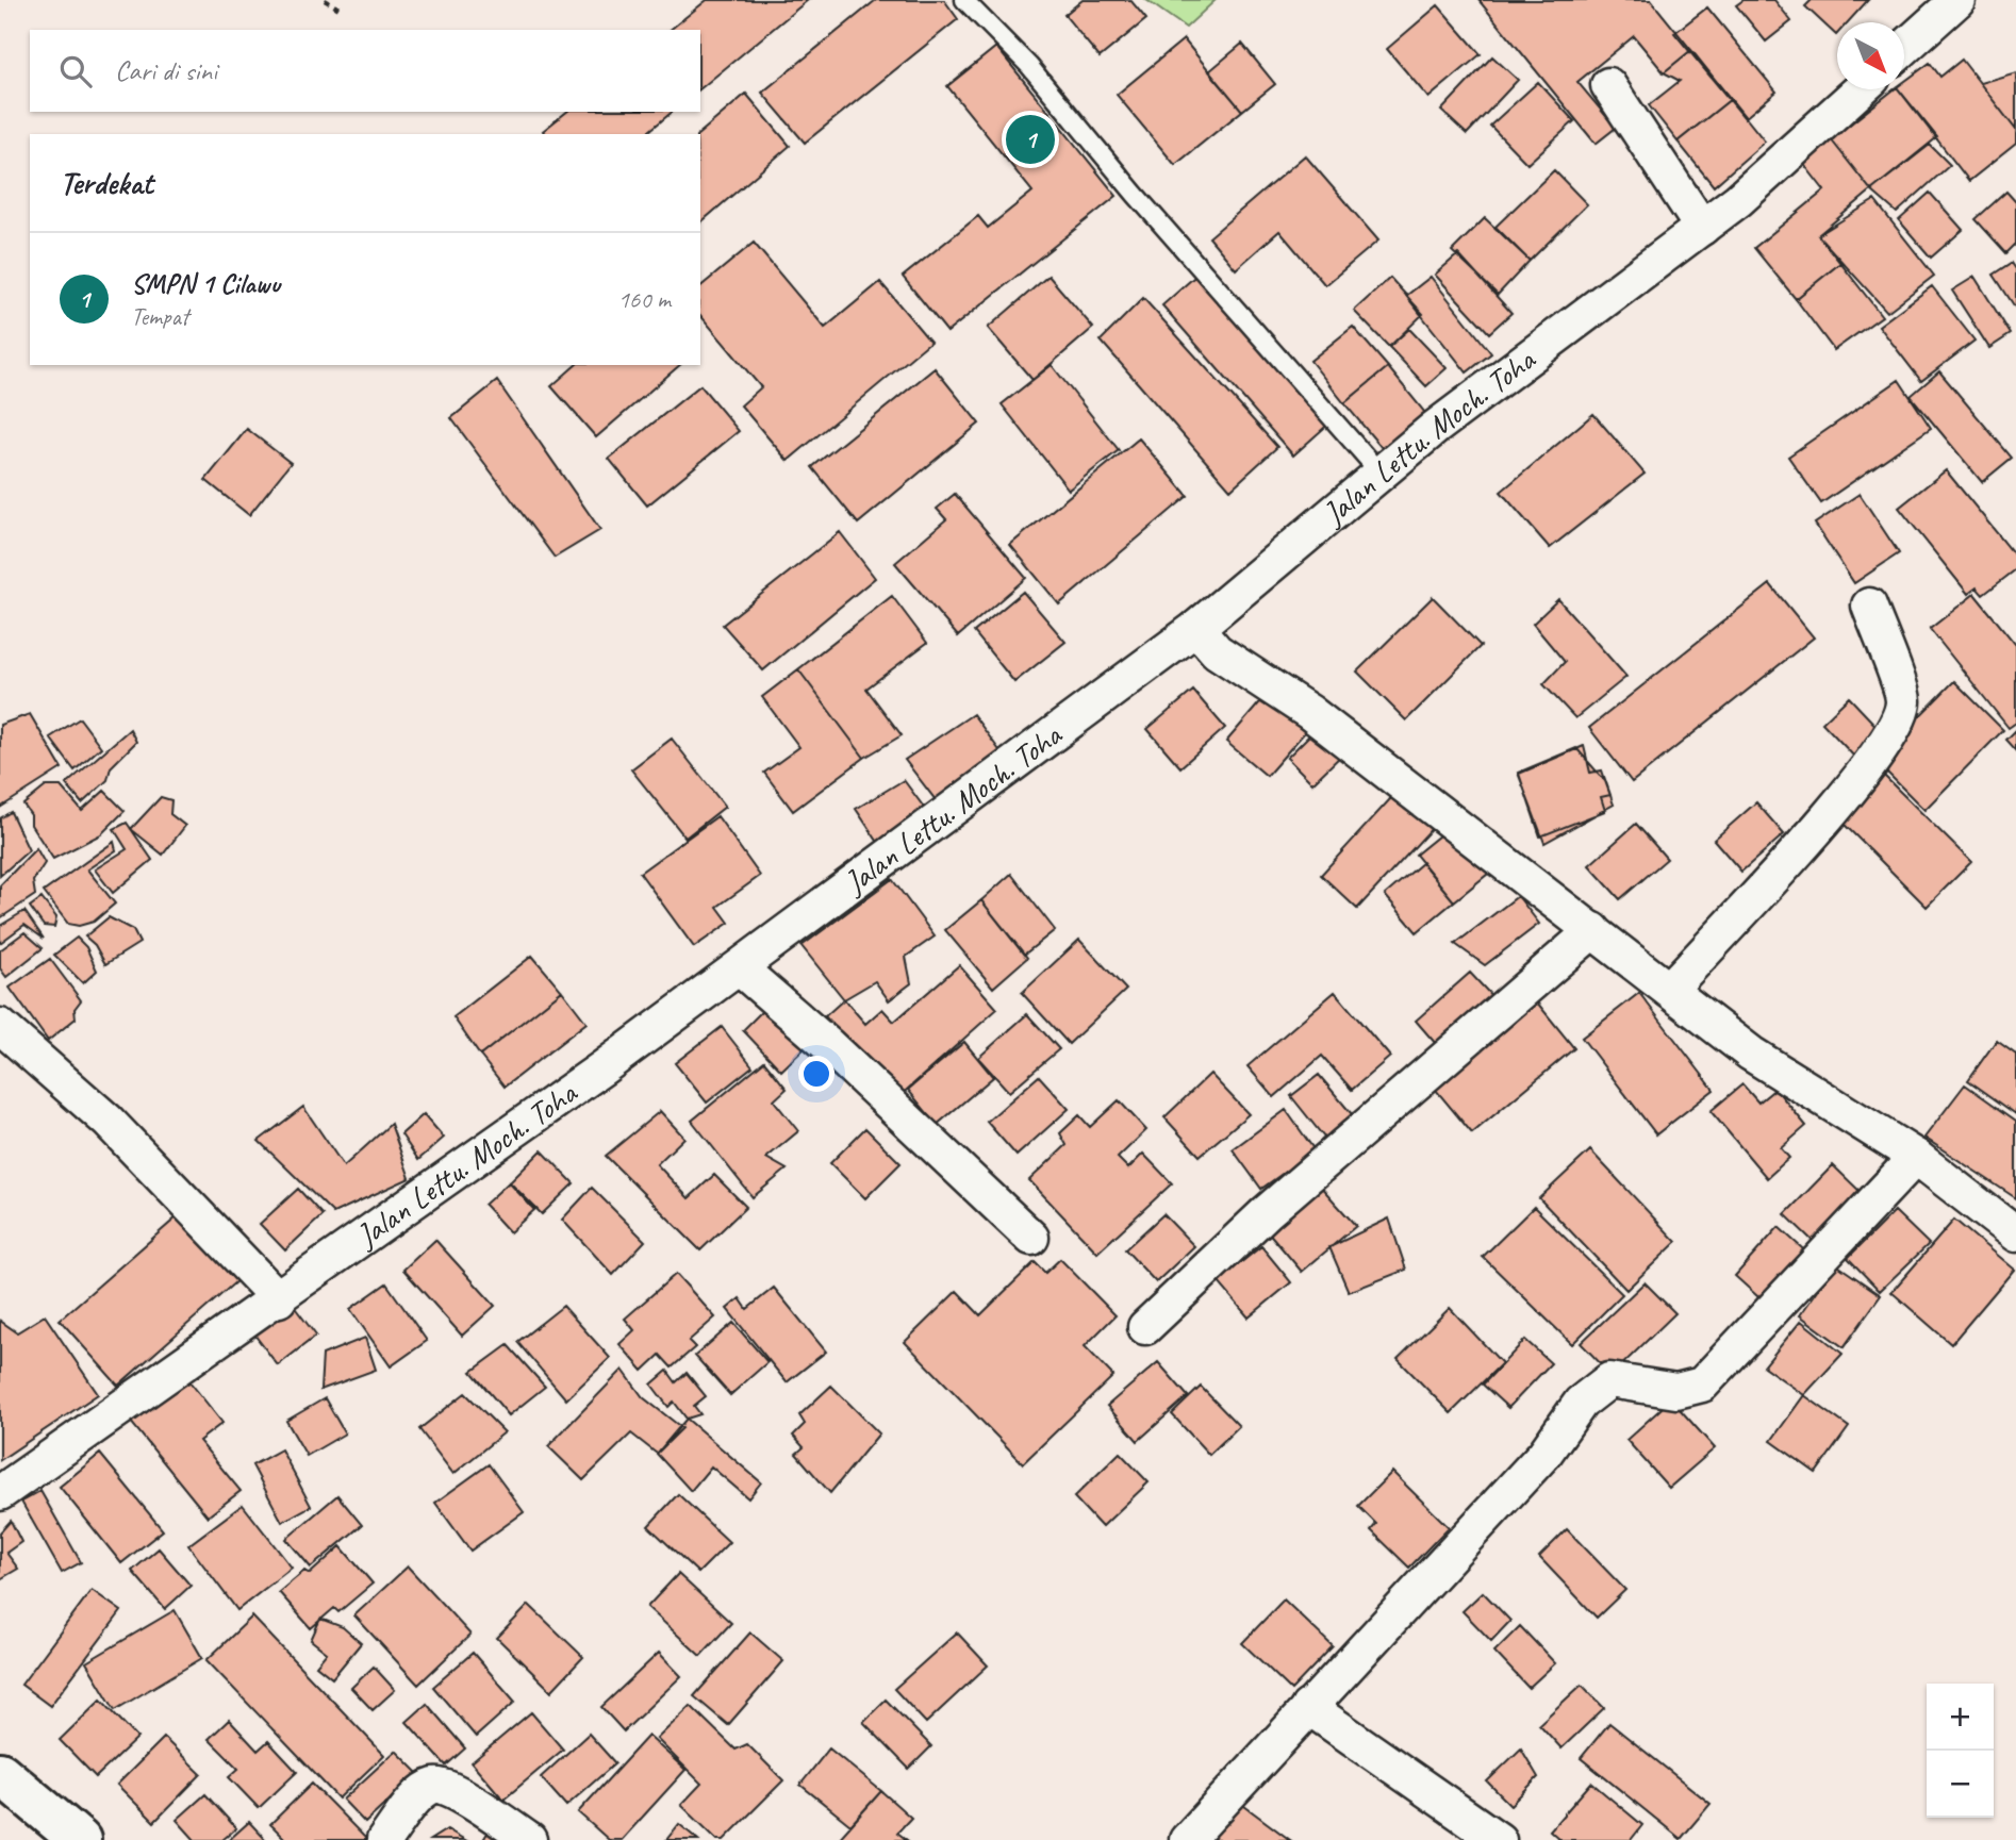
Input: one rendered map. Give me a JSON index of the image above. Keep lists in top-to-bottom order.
{
  "streets": {
    "street": ["Jalan Lettu. Moch. Toha"]
  },
  "north": "bottom right",
  "page": {
    "search": "Cari di sini",
    "pins": "1",
    "heading": "Terdekat",
    "list": [
      {
        "mark": "1",
        "name": "SMPN 1 Cilawu",
        "note": "Tempat",
        "value": "160 m"
      }
    ],
    "map_buttons": ["+", "−"]
  }
}
